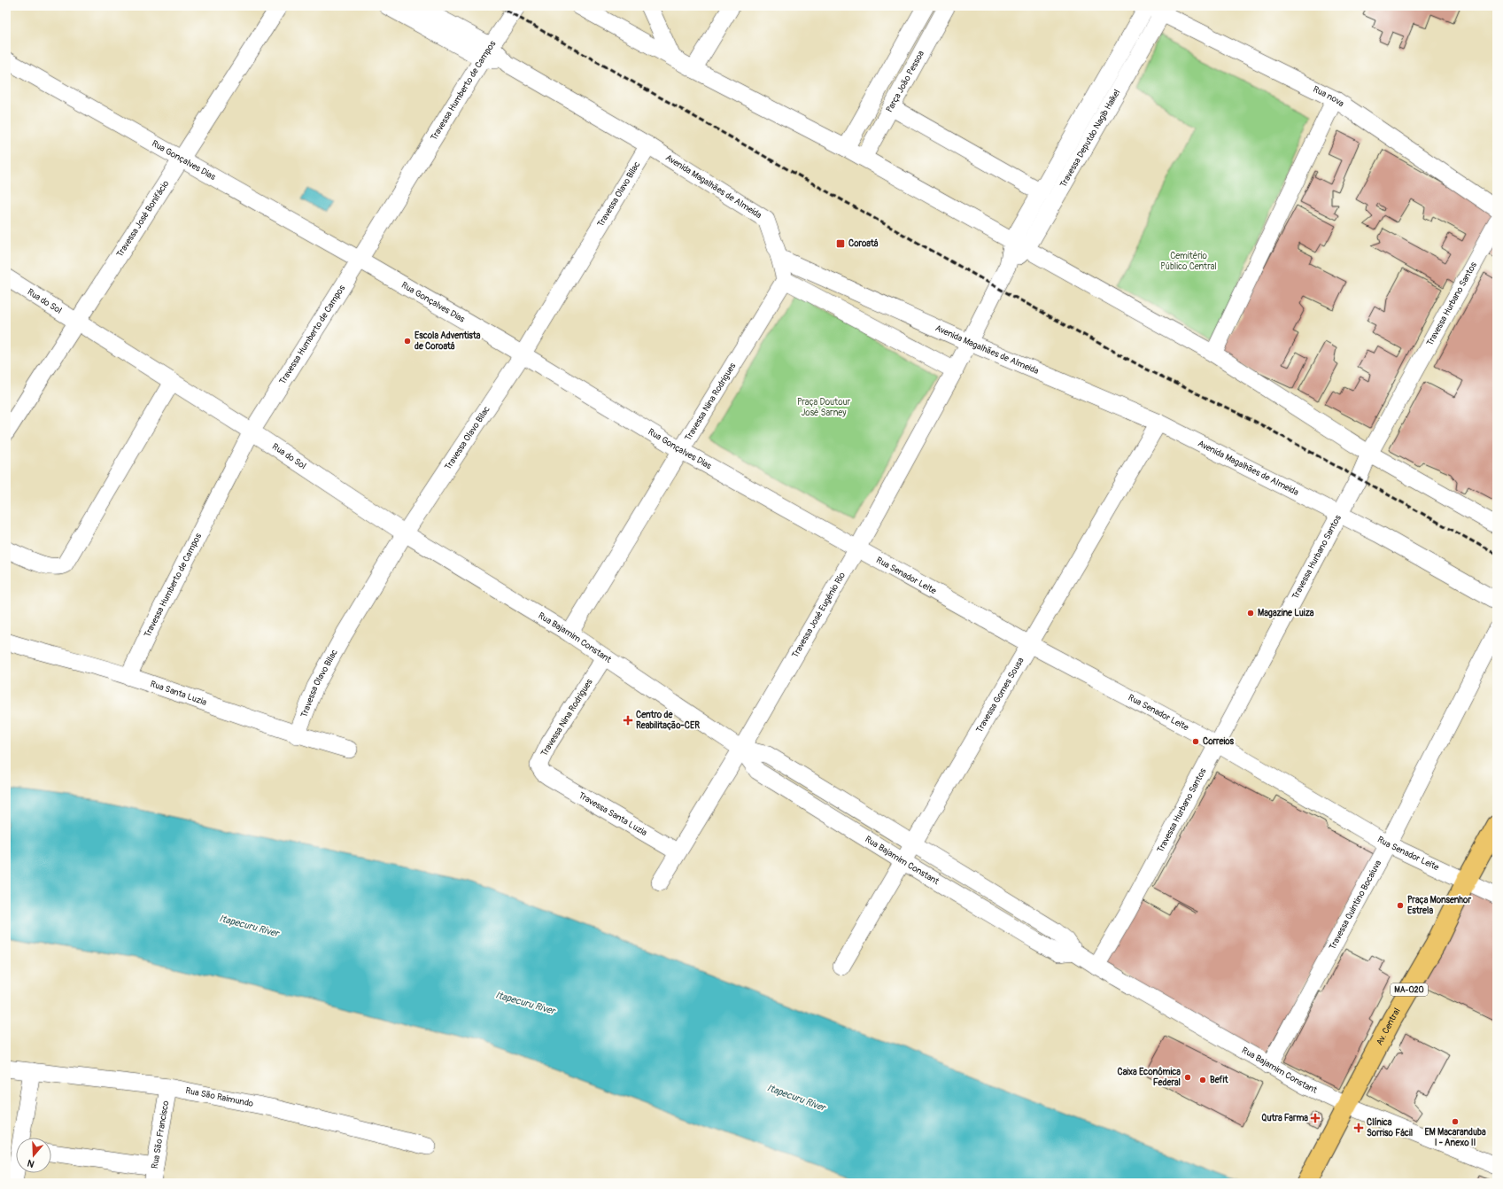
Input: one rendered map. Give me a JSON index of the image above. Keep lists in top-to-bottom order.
{
  "streets": {
    "main road": ["MA-020", "Av. Central"],
    "street": [
      "Parça João Pessoa",
      "Travessa Humberto de Campos",
      "Rua nova",
      "Travessa Deputdo Nagib Haikel",
      "Rua Gonçalves Dias",
      "Avenida Magalhães de Almeida",
      "Travessa Olavo Bilac",
      "Travessa José Bonifácio",
      "Rua do Sol",
      "Travessa Hurbano Santos",
      "Travessa Nina Rodrigues",
      "Rua Senador Leite",
      "Travessa José Eugênio Rio",
      "Rua Bajamim Constant",
      "Rua Santa Luzia",
      "Travessa Gomes Sousa",
      "Travessa Santa Luzia",
      "Travessa Quintino Bocaiuva",
      "Rua São Raimundo",
      "Rua São Francisco"
    ]
  },
  "crossings": [
    ["Travessa Humberto de Campos", "Rua Gonçalves Dias"],
    ["Travessa Humberto de Campos", "Avenida Magalhães de Almeida"],
    ["Travessa Humberto de Campos", "Rua do Sol"],
    ["Travessa Humberto de Campos", "Rua Santa Luzia"],
    ["Rua nova", "Travessa Deputdo Nagib Haikel"],
    ["Travessa Deputdo Nagib Haikel", "Avenida Magalhães de Almeida"],
    ["Travessa Deputdo Nagib Haikel", "Travessa José Eugênio Rio"],
    ["Rua Gonçalves Dias", "Travessa Olavo Bilac"],
    ["Rua Gonçalves Dias", "Travessa José Bonifácio"],
    ["Rua Gonçalves Dias", "Travessa Nina Rodrigues"],
    ["Rua Gonçalves Dias", "Rua Senador Leite"],
    ["Rua Gonçalves Dias", "Travessa José Eugênio Rio"],
    ["Avenida Magalhães de Almeida", "Travessa Olavo Bilac"],
    ["Avenida Magalhães de Almeida", "Travessa Hurbano Santos"],
    ["Avenida Magalhães de Almeida", "Travessa José Eugênio Rio"],
    ["Avenida Magalhães de Almeida", "Travessa Gomes Sousa"],
    ["Travessa Olavo Bilac", "Rua do Sol"],
    ["Travessa Olavo Bilac", "Rua Bajamim Constant"],
    ["Travessa Olavo Bilac", "Rua Santa Luzia"],
    ["Travessa José Bonifácio", "Rua do Sol"],
    ["Rua do Sol", "Rua Bajamim Constant"],
    ["Travessa Hurbano Santos", "Rua Senador Leite"],
    ["Travessa Hurbano Santos", "Rua Bajamim Constant"],
    ["Travessa Nina Rodrigues", "Rua Bajamim Constant"],
    ["Travessa Nina Rodrigues", "Travessa Santa Luzia"],
    ["Rua Senador Leite", "Travessa José Eugênio Rio"],
    ["Rua Senador Leite", "Travessa Gomes Sousa"],
    ["Rua Senador Leite", "Travessa Quintino Bocaiuva"],
    ["Rua Senador Leite", "Av. Central"],
    ["Travessa José Eugênio Rio", "Rua Bajamim Constant"],
    ["Travessa José Eugênio Rio", "Travessa Santa Luzia"],
    ["Rua Bajamim Constant", "Travessa Gomes Sousa"],
    ["Rua Bajamim Constant", "Travessa Quintino Bocaiuva"],
    ["Rua Bajamim Constant", "Av. Central"],
    ["Rua São Raimundo", "Rua São Francisco"]
  ],
  "water": ["Itapecuru River"],
  "parks": ["Cemitério Público Central", "Praça Doutour José Sarney"],
  "places": {
    "transit": ["Coroatá"],
    "other": [
      "Escola Adventista de Coroatá",
      "Magazine Luiza",
      "Correios",
      "Praça Monsenhor Estrela",
      "Caixa Econômica Federal",
      "Befit",
      "EM Macaranduba I - Anexo II"
    ],
    "health": ["Centro de Reabilitação-CER", "Qutra Farma", "Clínica Sorriso Fácil"]
  },
  "north": "bottom"
}
